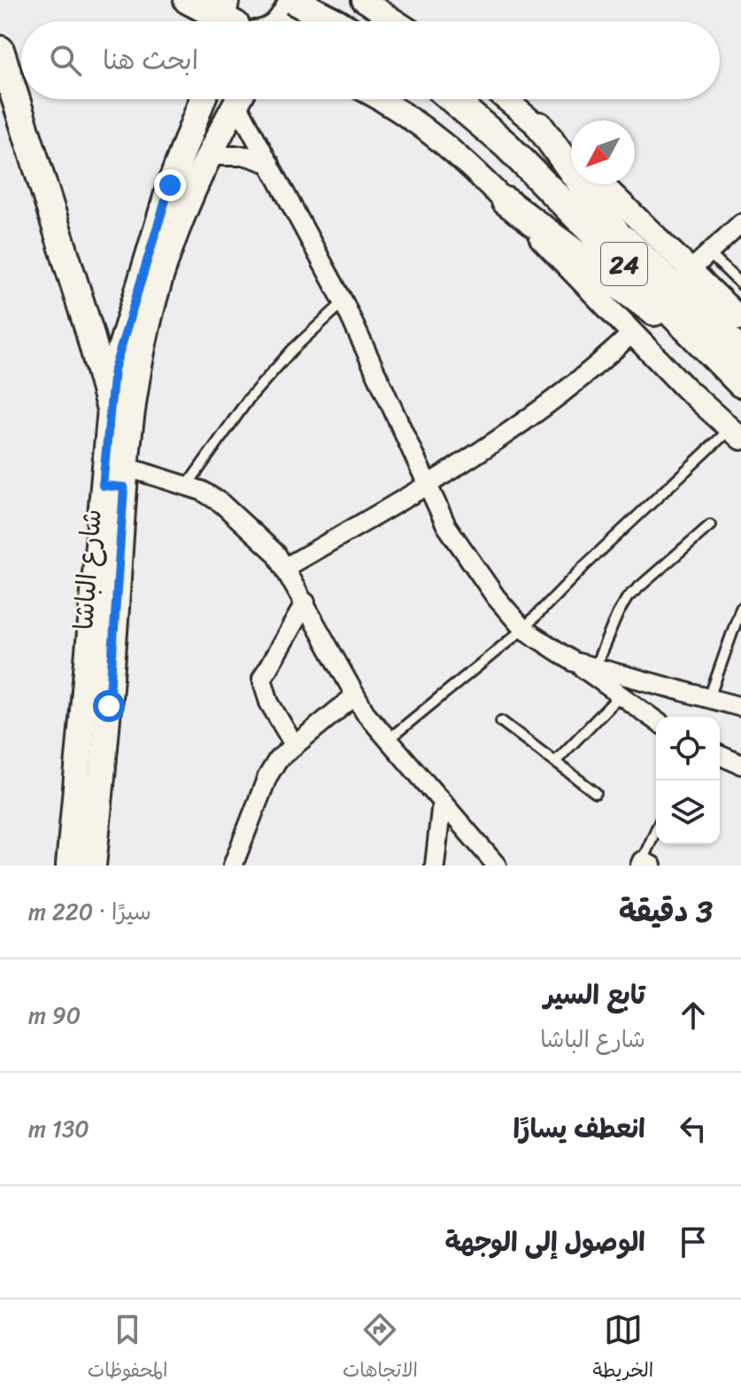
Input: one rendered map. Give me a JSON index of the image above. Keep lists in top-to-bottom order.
{
  "streets": {
    "main road": ["24", "شارع الباشا"]
  },
  "north": "bottom left",
  "page": {
    "search": "ابحث هنا",
    "heading": ["3 دقيقة", "سيرًا · 220 m"],
    "list": [
      ["تابع السير", "شارع الباشا", "90 m"],
      ["انعطف يسارًا", "130 m"],
      "الوصول إلى الوجهة"
    ],
    "nav": ["الخريطة", "الاتجاهات", "المحفوظات"]
  }
}
